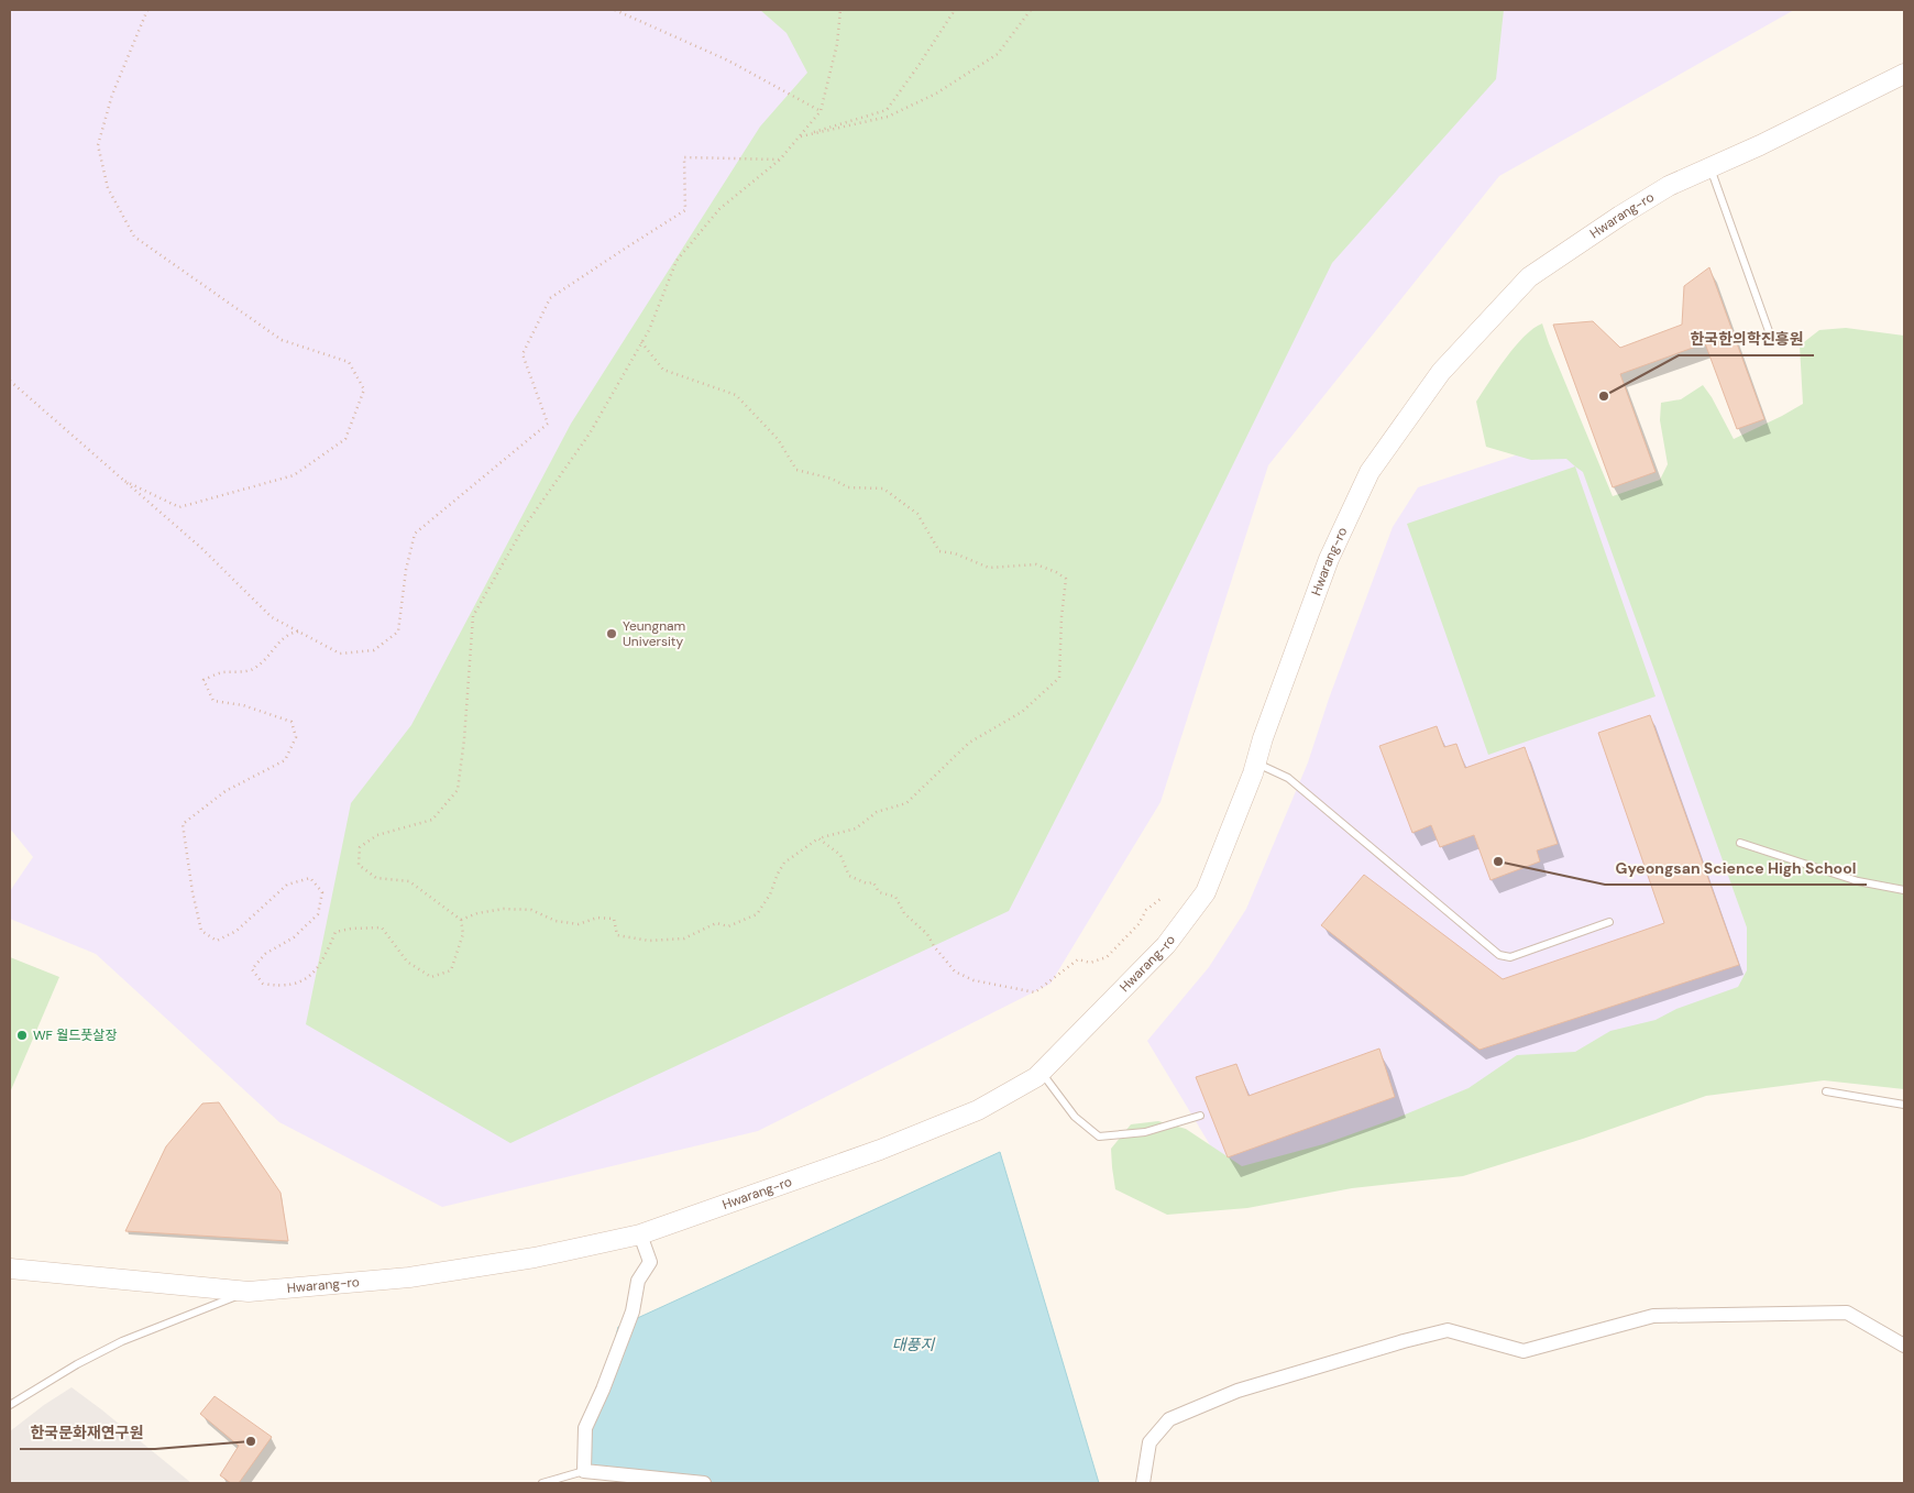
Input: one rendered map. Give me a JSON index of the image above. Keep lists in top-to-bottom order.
{
  "streets": {
    "street": ["Hwarang-ro"]
  },
  "water": ["대풍지"],
  "places": [
    "한국한의학진흥원",
    "Yeungnam University",
    "Gyeongsan Science High School",
    "WF 월드풋살장",
    "한국문화재연구원"
  ]
}
